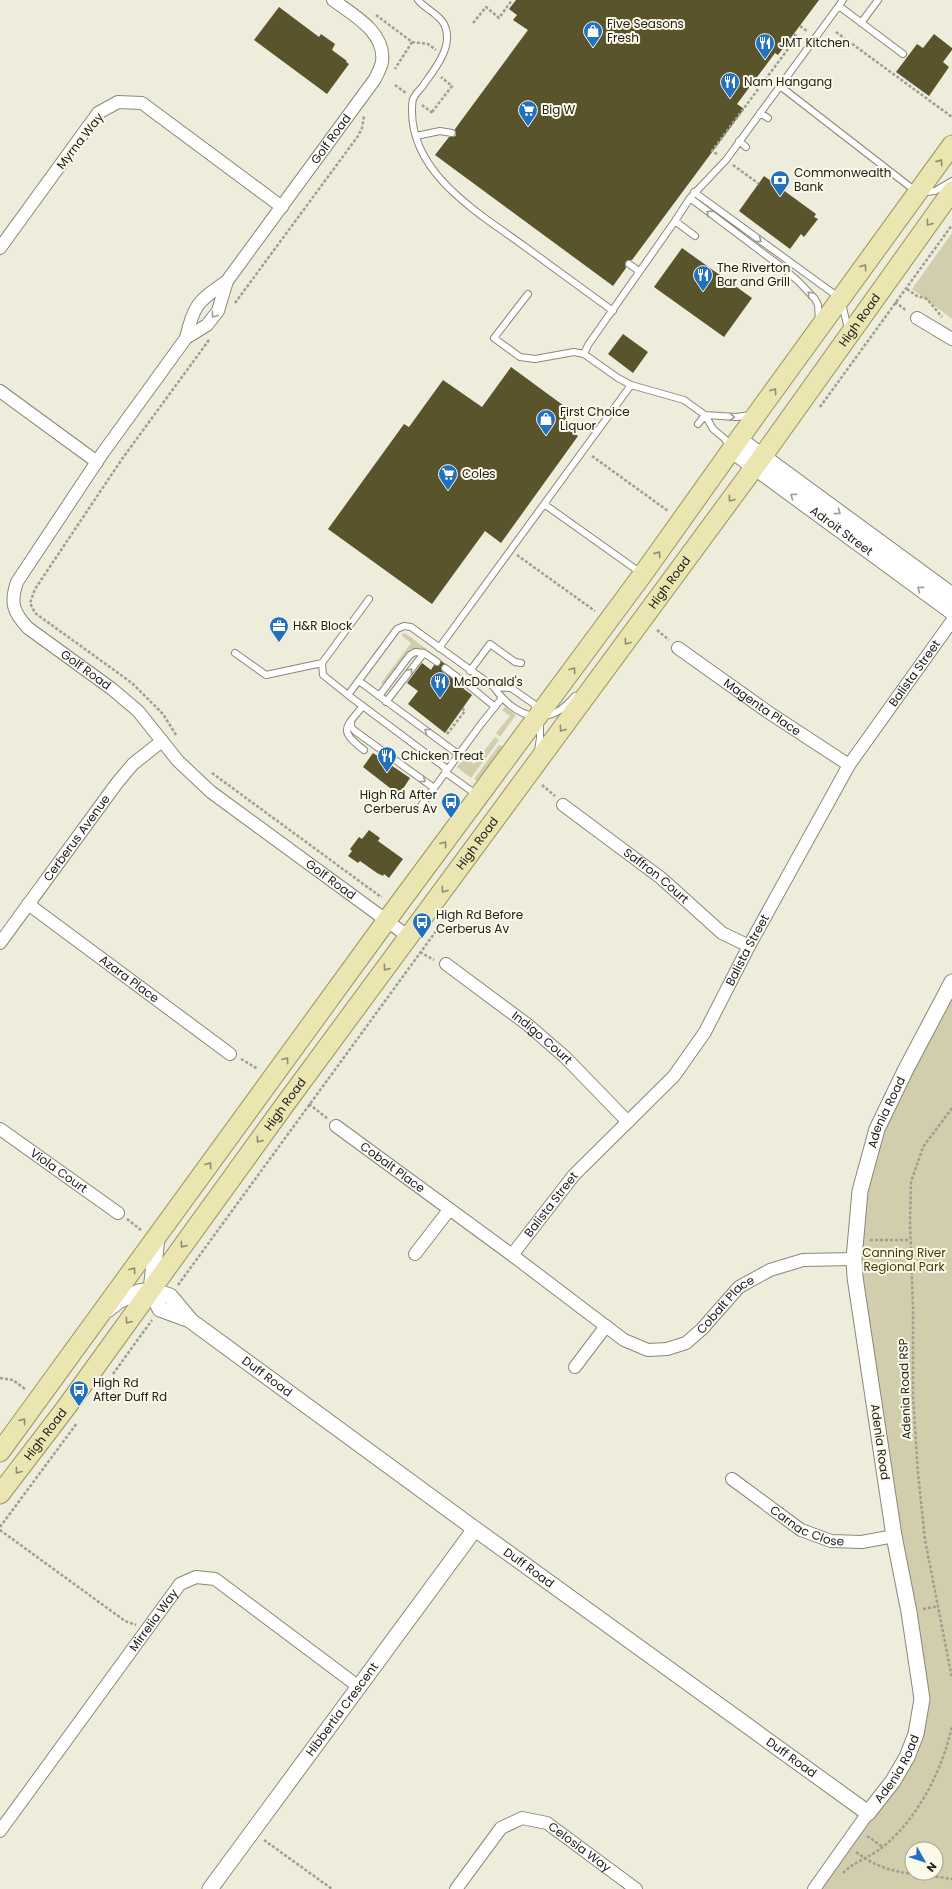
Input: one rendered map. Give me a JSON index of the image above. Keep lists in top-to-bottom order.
{
  "streets": {
    "main road": ["High Road"],
    "street": [
      "Golf Road",
      "Myrna Way",
      "Adroit Street",
      "Balista Street",
      "Magenta Place",
      "Cerberus Avenue",
      "Saffron Court",
      "Azara Place",
      "Indigo Court",
      "Adenia Road",
      "Cobalt Place",
      "Viola Court",
      "Duff Road",
      "Carnac Close",
      "Mirrelia Way",
      "Hibbertia Crescent",
      "Celosia Way"
    ],
    "path": ["Adenia Road RSP"]
  },
  "crossings": [
    ["Golf Road", "Myrna Way"],
    ["Golf Road", "High Road"],
    ["Golf Road", "Cerberus Avenue"],
    ["High Road", "Adroit Street"],
    ["Balista Street", "Magenta Place"],
    ["Balista Street", "Saffron Court"],
    ["Balista Street", "Indigo Court"],
    ["Balista Street", "Cobalt Place"],
    ["Cerberus Avenue", "Azara Place"],
    ["Adenia Road", "Cobalt Place"],
    ["Adenia Road", "Duff Road"],
    ["Adenia Road", "Carnac Close"],
    ["Duff Road", "Hibbertia Crescent"],
    ["Mirrelia Way", "Hibbertia Crescent"]
  ],
  "parks": ["Canning River Regional Park"],
  "places": {
    "shop": ["Five Seasons Fresh", "First Choice Liquor"],
    "restaurant": [
      "JMT Kitchen",
      "Nam Hangang",
      "The Riverton Bar and Grill",
      "McDonald's",
      "Chicken Treat"
    ],
    "supermarket": ["Big W", "Coles"],
    "bank": ["Commonwealth Bank"],
    "office": ["H&R Block"],
    "bus stop": ["High Rd After Cerberus Av", "High Rd Before Cerberus Av", "High Rd After Duff Rd"]
  },
  "north": "bottom right"
}
